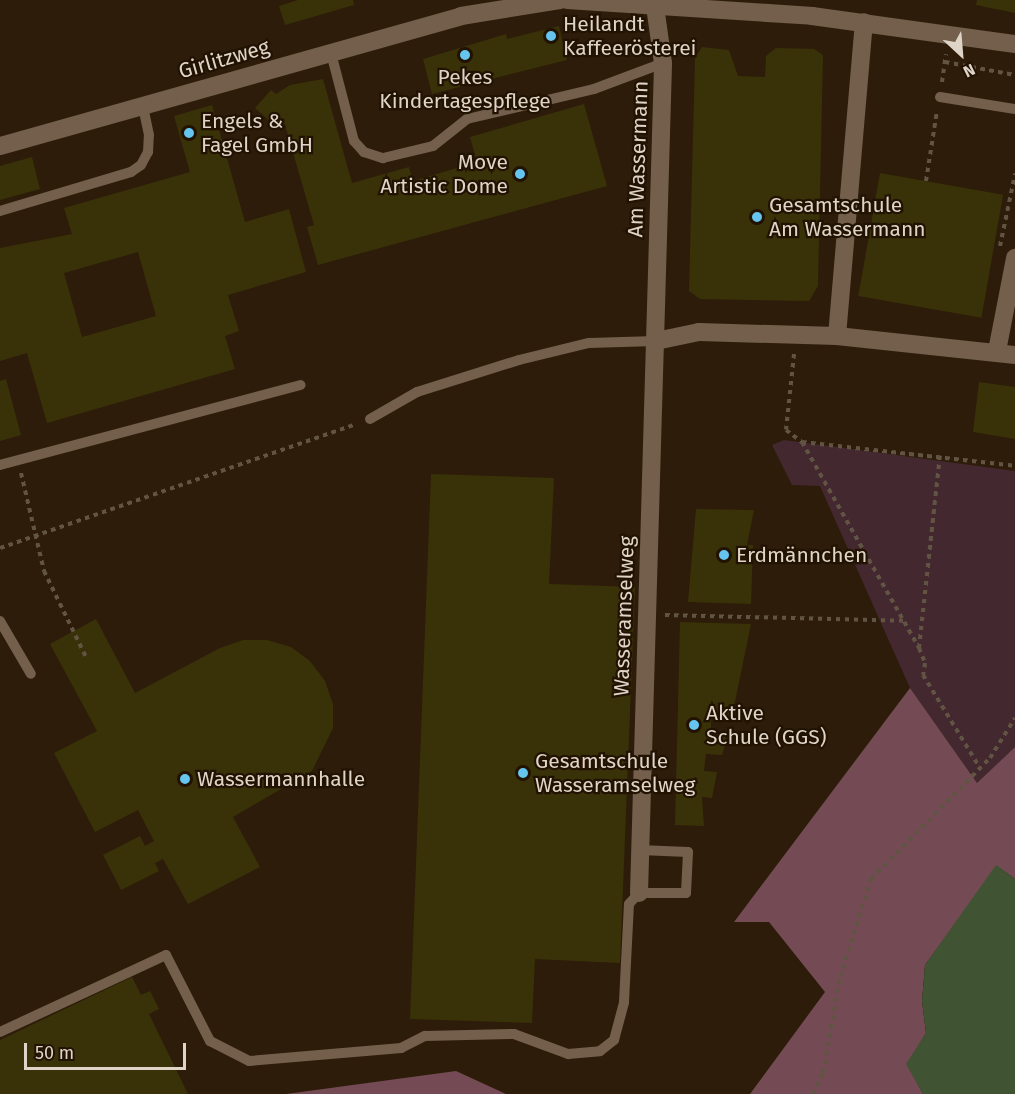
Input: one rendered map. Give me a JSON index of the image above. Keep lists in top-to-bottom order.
{
  "streets": {
    "street": ["Girlitzweg", "Am Wassermann", "Wasseramselweg"]
  },
  "crossings": [
    ["Am Wassermann", "Wasseramselweg"]
  ],
  "places": [
    "Heilandt Kaffeerösterei",
    "Pekes Kindertagespflege",
    "Engels & Fagel GmbH",
    "Move Artistic Dome",
    "Gesamtschule Am Wassermann",
    "Erdmännchen",
    "Aktive Schule (GGS)",
    "Gesamtschule Wasseramselweg",
    "Wassermannhalle"
  ],
  "scale_bar": "50 m",
  "north": "bottom right"
}
